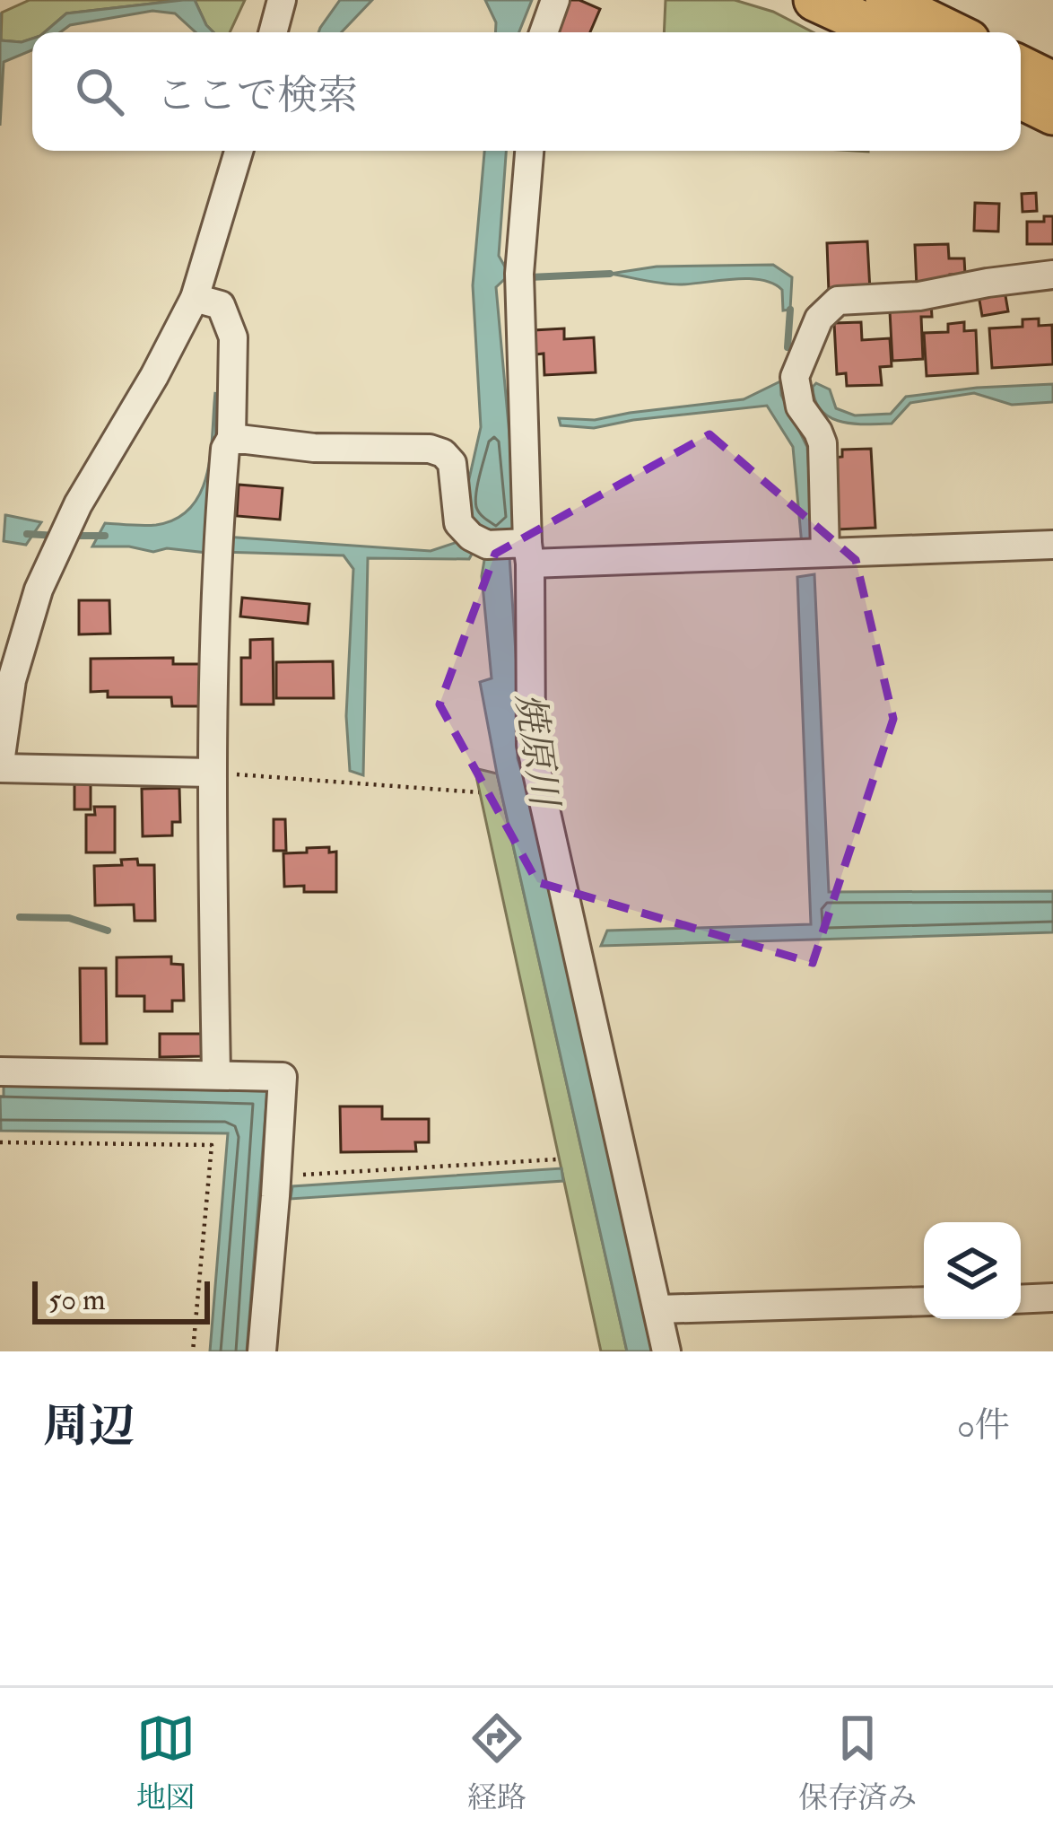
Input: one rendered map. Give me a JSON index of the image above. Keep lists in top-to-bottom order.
{
  "water": ["焼原川"],
  "scale_bar": "50 m",
  "page": {
    "search": "ここで検索",
    "scale": "50 m",
    "heading": ["周辺", "0件"],
    "nav": ["地図", "経路", "保存済み"]
  }
}
